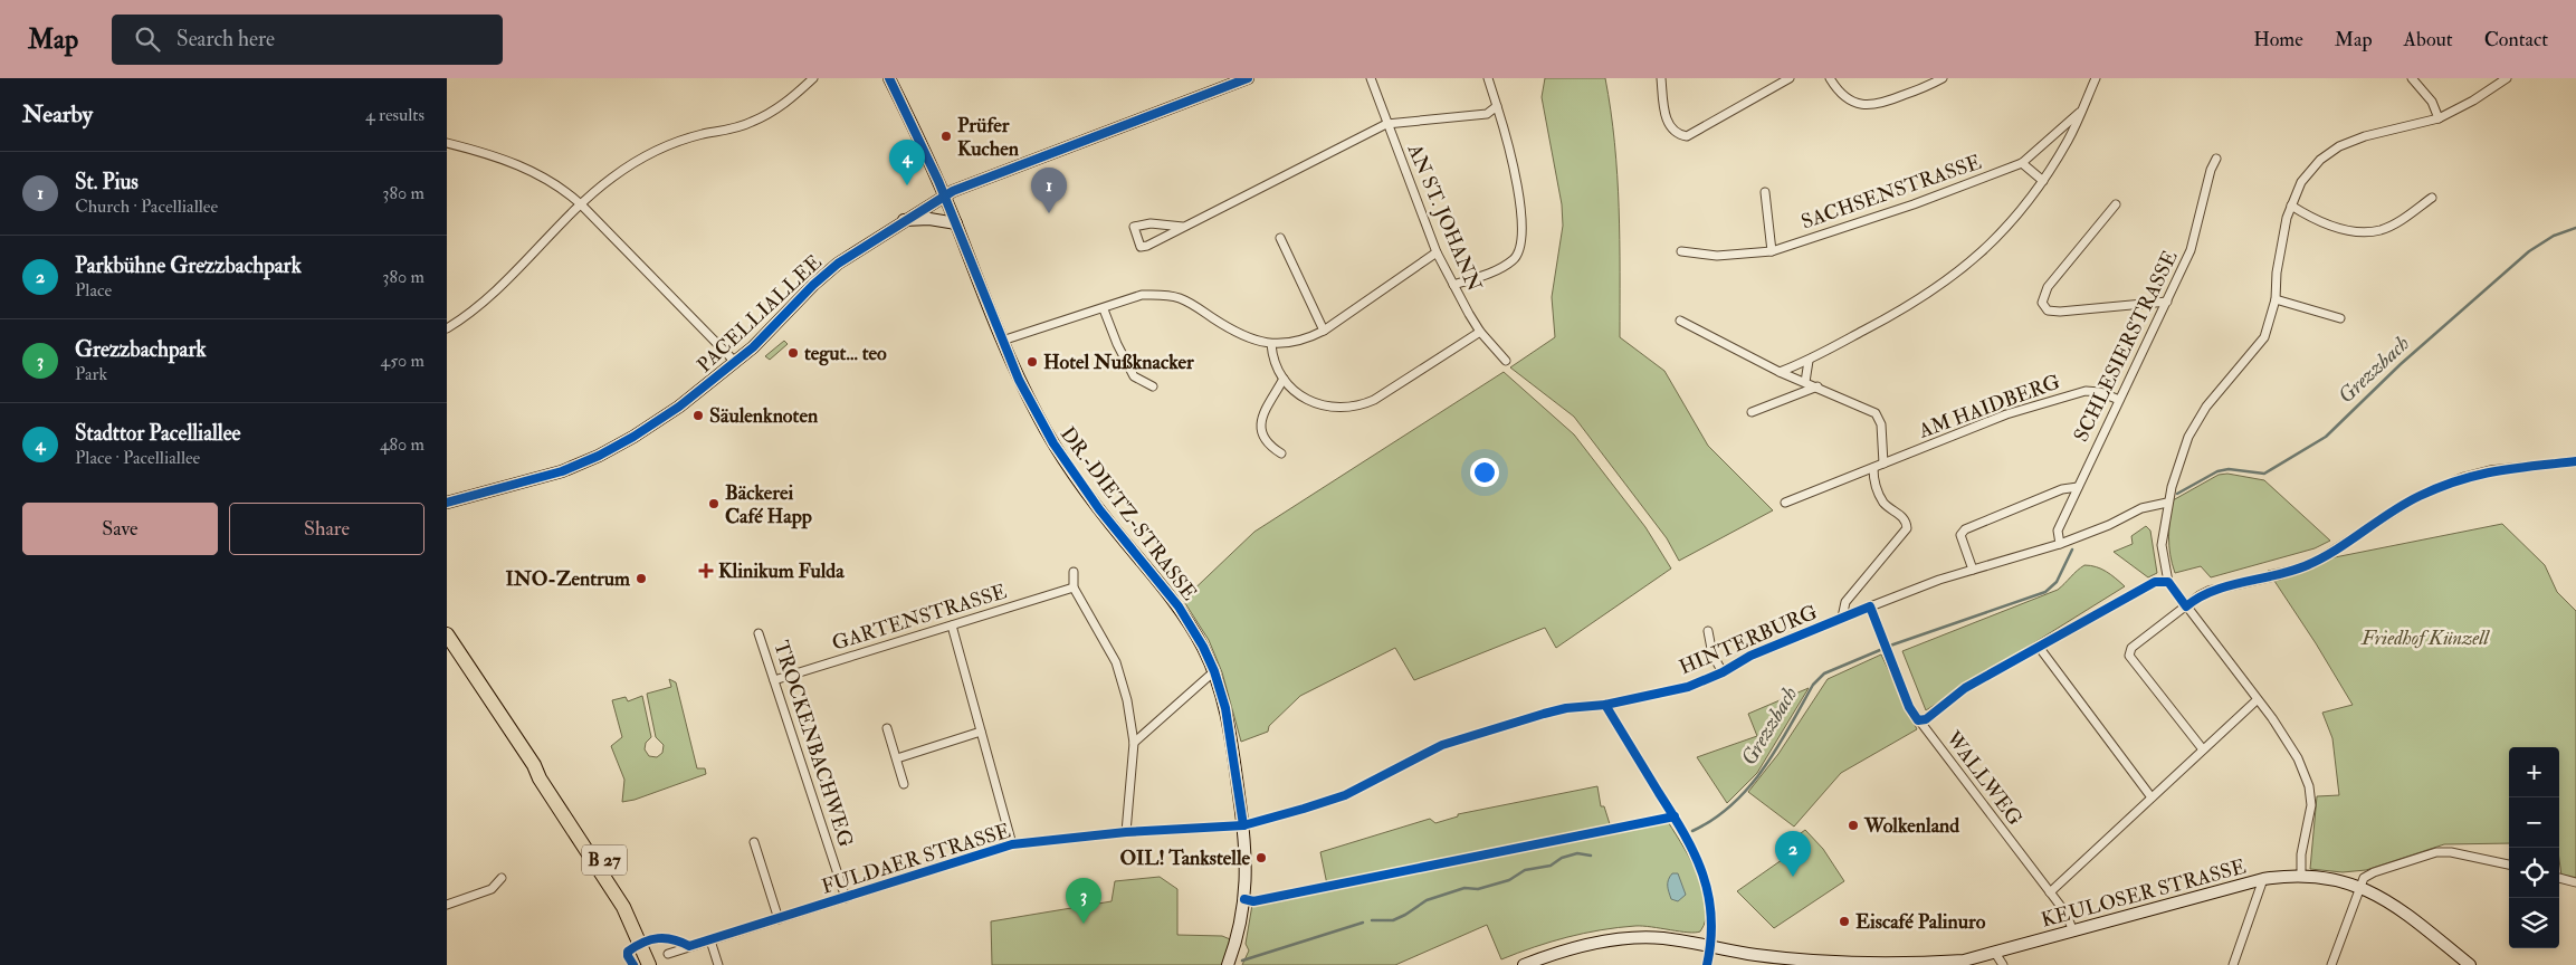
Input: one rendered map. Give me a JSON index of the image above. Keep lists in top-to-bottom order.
{
  "streets": {
    "highway": ["B 27"],
    "main road": ["PACELLIALLEE", "DR.-DIETZ-STRASSE", "KEULOSER STRASSE"],
    "street": [
      "SACHSENSTRASSE",
      "AN ST. JOHANN",
      "SCHLESIERSTRASSE",
      "AM HAIDBERG",
      "GARTENSTRASSE",
      "HINTERBURG",
      "TROCKENBACHWEG",
      "WALLWEG",
      "FULDAER STRASSE"
    ]
  },
  "crossings": [
    ["PACELLIALLEE", "DR.-DIETZ-STRASSE"],
    ["SCHLESIERSTRASSE", "AM HAIDBERG"],
    ["SCHLESIERSTRASSE", "HINTERBURG"],
    ["DR.-DIETZ-STRASSE", "FULDAER STRASSE"],
    ["GARTENSTRASSE", "TROCKENBACHWEG"],
    ["HINTERBURG", "WALLWEG"],
    ["HINTERBURG", "FULDAER STRASSE"],
    ["TROCKENBACHWEG", "FULDAER STRASSE"],
    ["WALLWEG", "KEULOSER STRASSE"]
  ],
  "water": ["Grezzbach"],
  "parks": ["Friedhof Künzell"],
  "places": {
    "other": [
      "Prüfer Kuchen",
      "tegut... teo",
      "Hotel Nußknacker",
      "Säulenknoten",
      "Bäckerei Café Happ",
      "INO-Zentrum",
      "Wolkenland",
      "OIL! Tankstelle",
      "Eiscafé Palinuro"
    ],
    "health": ["Klinikum Fulda"]
  },
  "page": {
    "header": "Map",
    "search": "Search here",
    "nav": [
      "Home",
      "Map",
      "About",
      "Contact"
    ],
    "heading": ["Nearby", "4 results"],
    "pins": [
      "4",
      "1",
      "2",
      "3"
    ],
    "list": [
      {
        "mark": "1",
        "name": "St. Pius",
        "note": "Church · Pacelliallee",
        "value": "380 m"
      },
      {
        "mark": "2",
        "name": "Parkbühne Grezzbachpark",
        "note": "Place",
        "value": "380 m"
      },
      {
        "mark": "3",
        "name": "Grezzbachpark",
        "note": "Park",
        "value": "450 m"
      },
      {
        "mark": "4",
        "name": "Stadttor Pacelliallee",
        "note": "Place · Pacelliallee",
        "value": "480 m"
      }
    ],
    "buttons": ["Save", "Share"],
    "map_buttons": ["+", "−"]
  }
}
